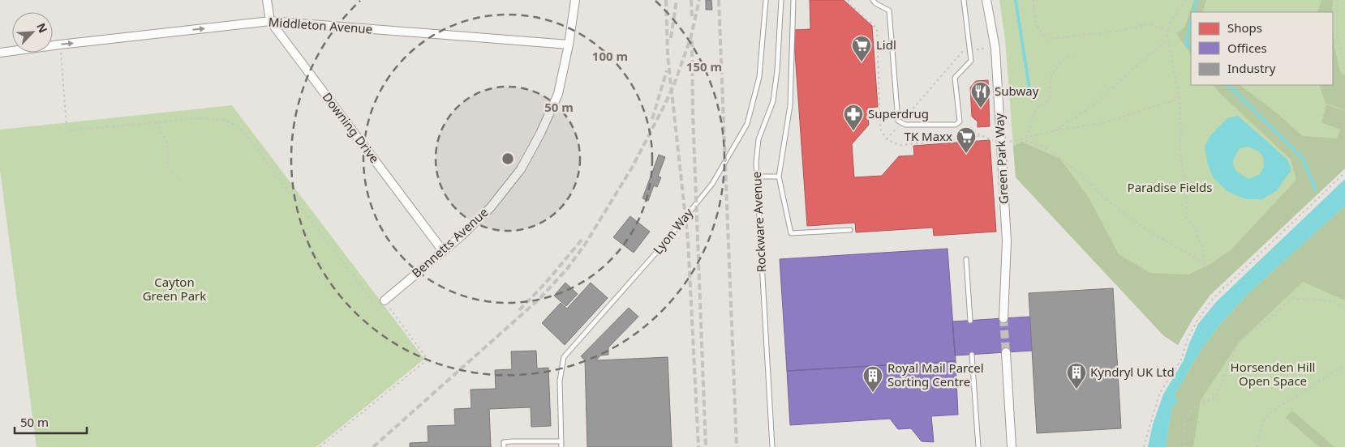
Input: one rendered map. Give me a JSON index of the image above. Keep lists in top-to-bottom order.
{
  "streets": {
    "street": [
      "Middleton Avenue",
      "Downing Drive",
      "Green Park Way",
      "Bennetts Avenue"
    ],
    "lane": ["Rockware Avenue", "Lyon Way"]
  },
  "crossings": [
    ["Middleton Avenue", "Downing Drive"],
    ["Middleton Avenue", "Bennetts Avenue"],
    ["Downing Drive", "Bennetts Avenue"]
  ],
  "one_way": ["Middleton Avenue"],
  "parks": ["Paradise Fields", "Cayton Green Park", "Horsenden Hill Open Space"],
  "places": {
    "supermarket": ["Lidl", "TK Maxx"],
    "restaurant": ["Subway"],
    "pharmacy": ["Superdrug"],
    "building": ["Kyndryl UK Ltd", "Royal Mail Parcel Sorting Centre"]
  },
  "legend": ["Shops", "Offices", "Industry"],
  "scale_bar": "50 m",
  "north": "top right",
  "rings": ["100 m", "150 m", "50 m"]
}
